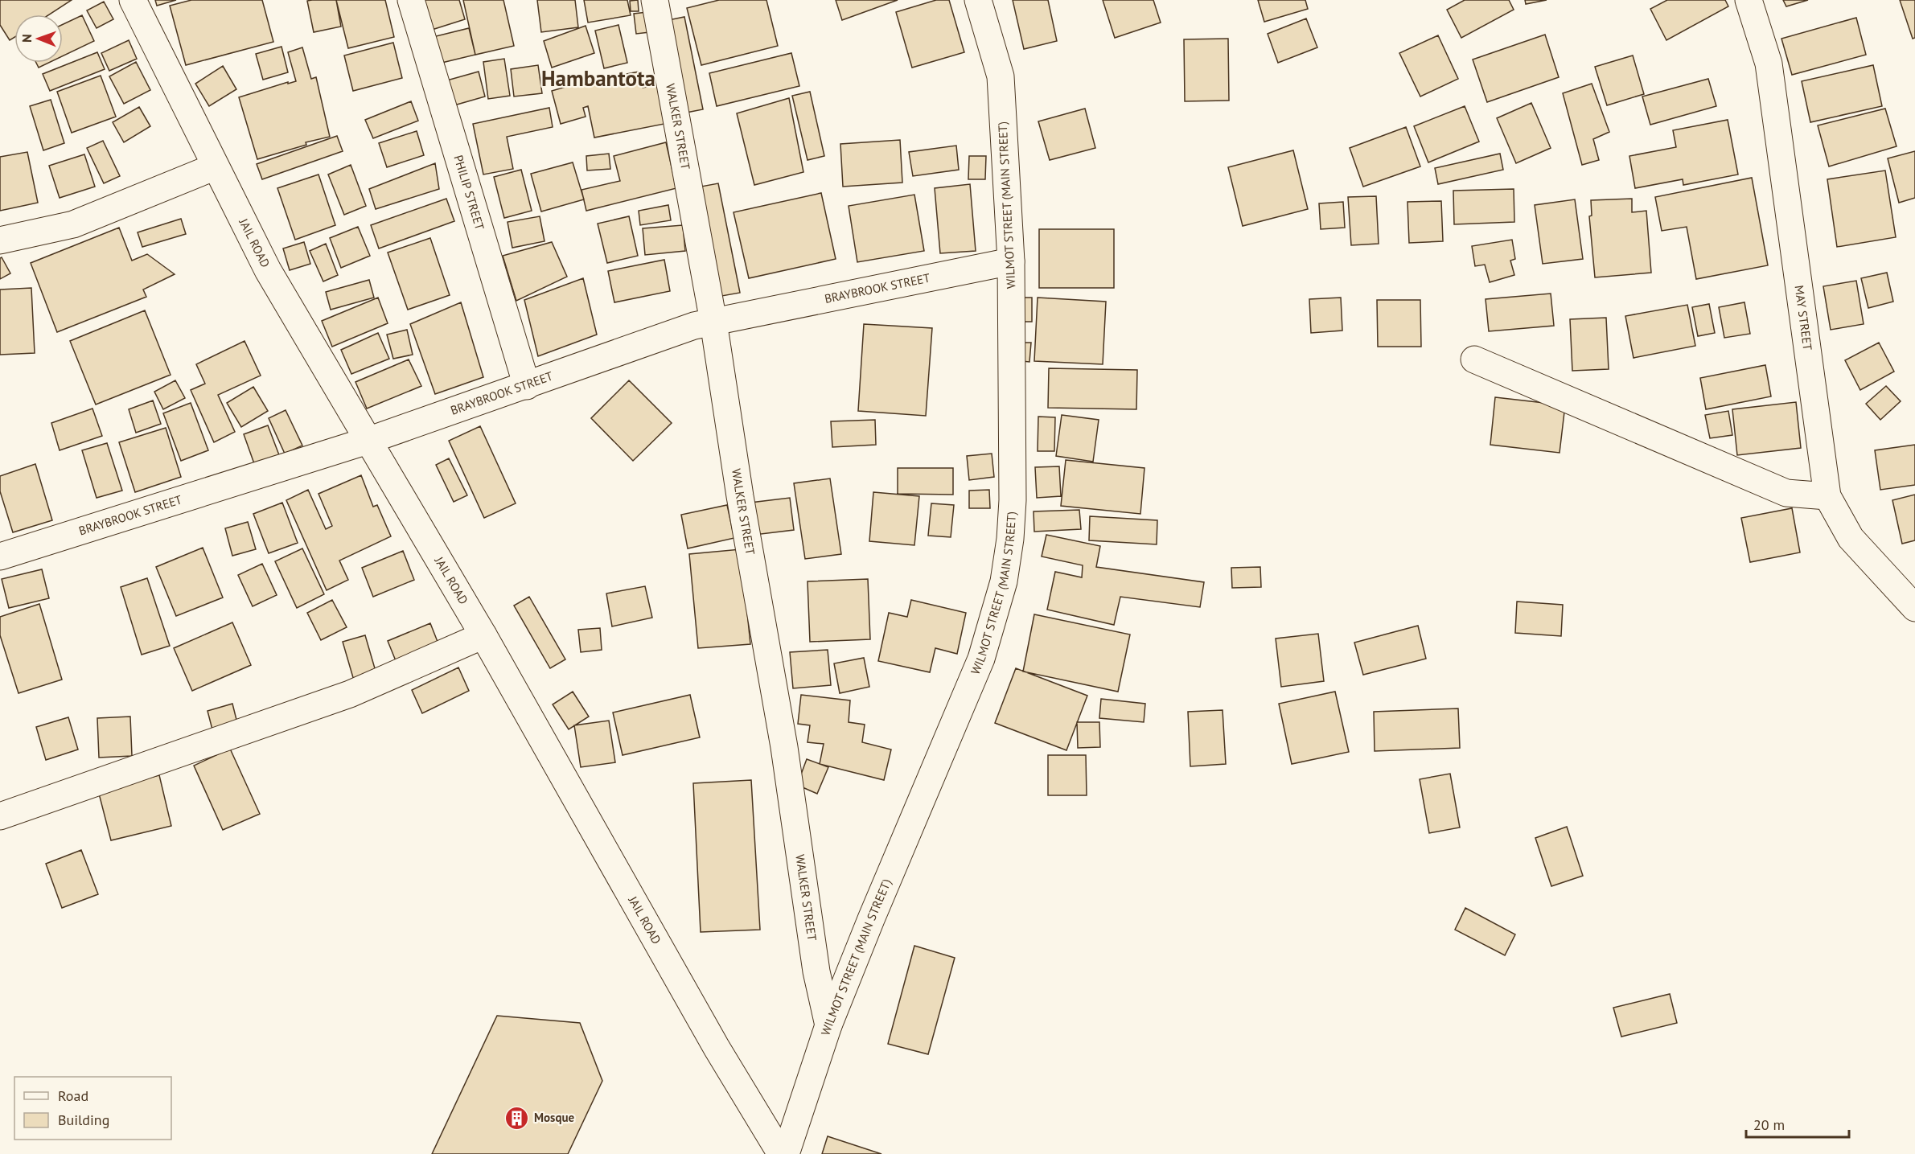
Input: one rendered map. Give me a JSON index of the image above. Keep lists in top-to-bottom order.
{
  "streets": {
    "main road": [
      "WALKER STREET",
      "PHILIP STREET",
      "WILMOT STREET (MAIN STREET)",
      "JAIL ROAD",
      "BRAYBROOK STREET",
      "MAY STREET"
    ]
  },
  "crossings": [
    ["WALKER STREET", "WILMOT STREET (MAIN STREET)"],
    ["WALKER STREET", "BRAYBROOK STREET"],
    ["PHILIP STREET", "BRAYBROOK STREET"],
    ["WILMOT STREET (MAIN STREET)", "BRAYBROOK STREET"],
    ["JAIL ROAD", "BRAYBROOK STREET"]
  ],
  "districts": ["Hambantota"],
  "places": {
    "building": ["Mosque"]
  },
  "legend": ["Road", "Building"],
  "scale_bar": "20 m",
  "north": "left"
}
